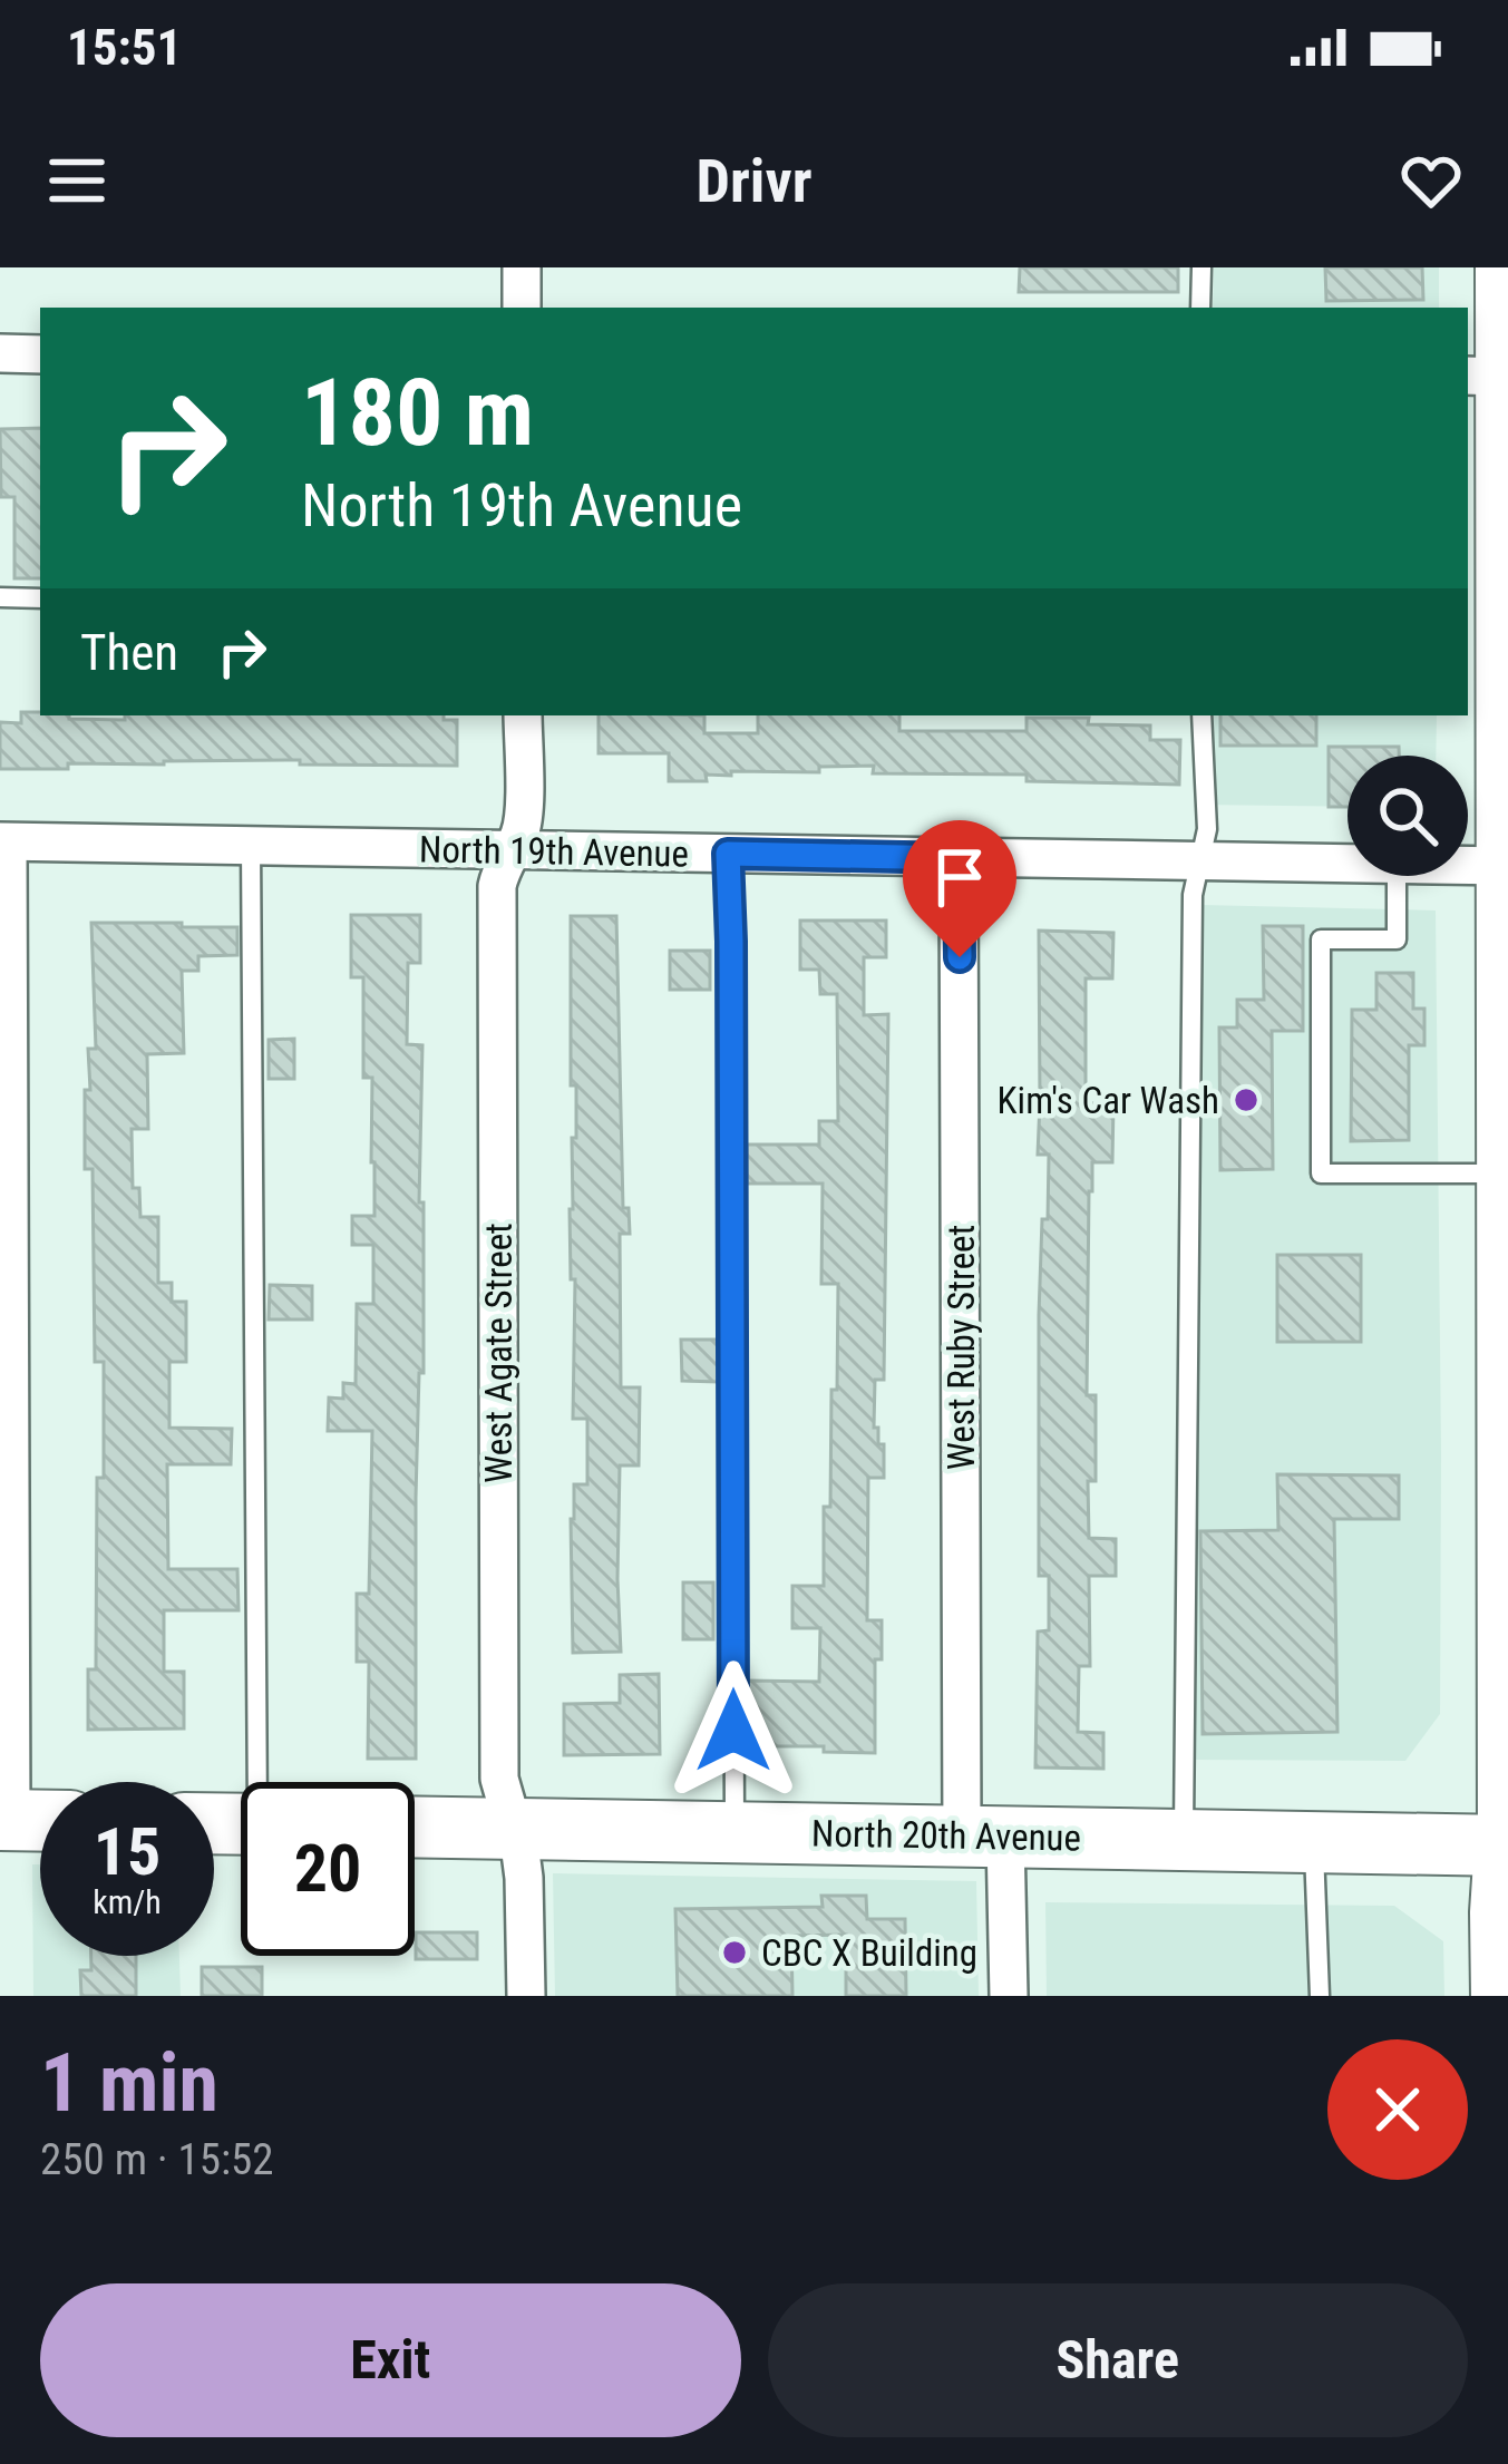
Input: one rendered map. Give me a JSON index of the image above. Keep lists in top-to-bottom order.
{
  "streets": {
    "main road": ["North 20th Avenue"],
    "street": ["North 19th Avenue", "West Ruby Street", "West Agate Street"]
  },
  "crossings": [
    ["North 19th Avenue", "West Ruby Street"],
    ["North 19th Avenue", "West Agate Street"],
    ["West Ruby Street", "North 20th Avenue"],
    ["West Agate Street", "North 20th Avenue"]
  ],
  "places": ["Kim's Car Wash", "CBC X Building"],
  "page": {
    "status": "15:51",
    "header": "Drivr",
    "turn": ["180 m", "North 19th Avenue"],
    "then": "Then",
    "speed": "15 km/h",
    "limit": "20",
    "heading": ["1 min", "250 m · 15:52"],
    "buttons": ["Exit", "Share"]
  }
}
